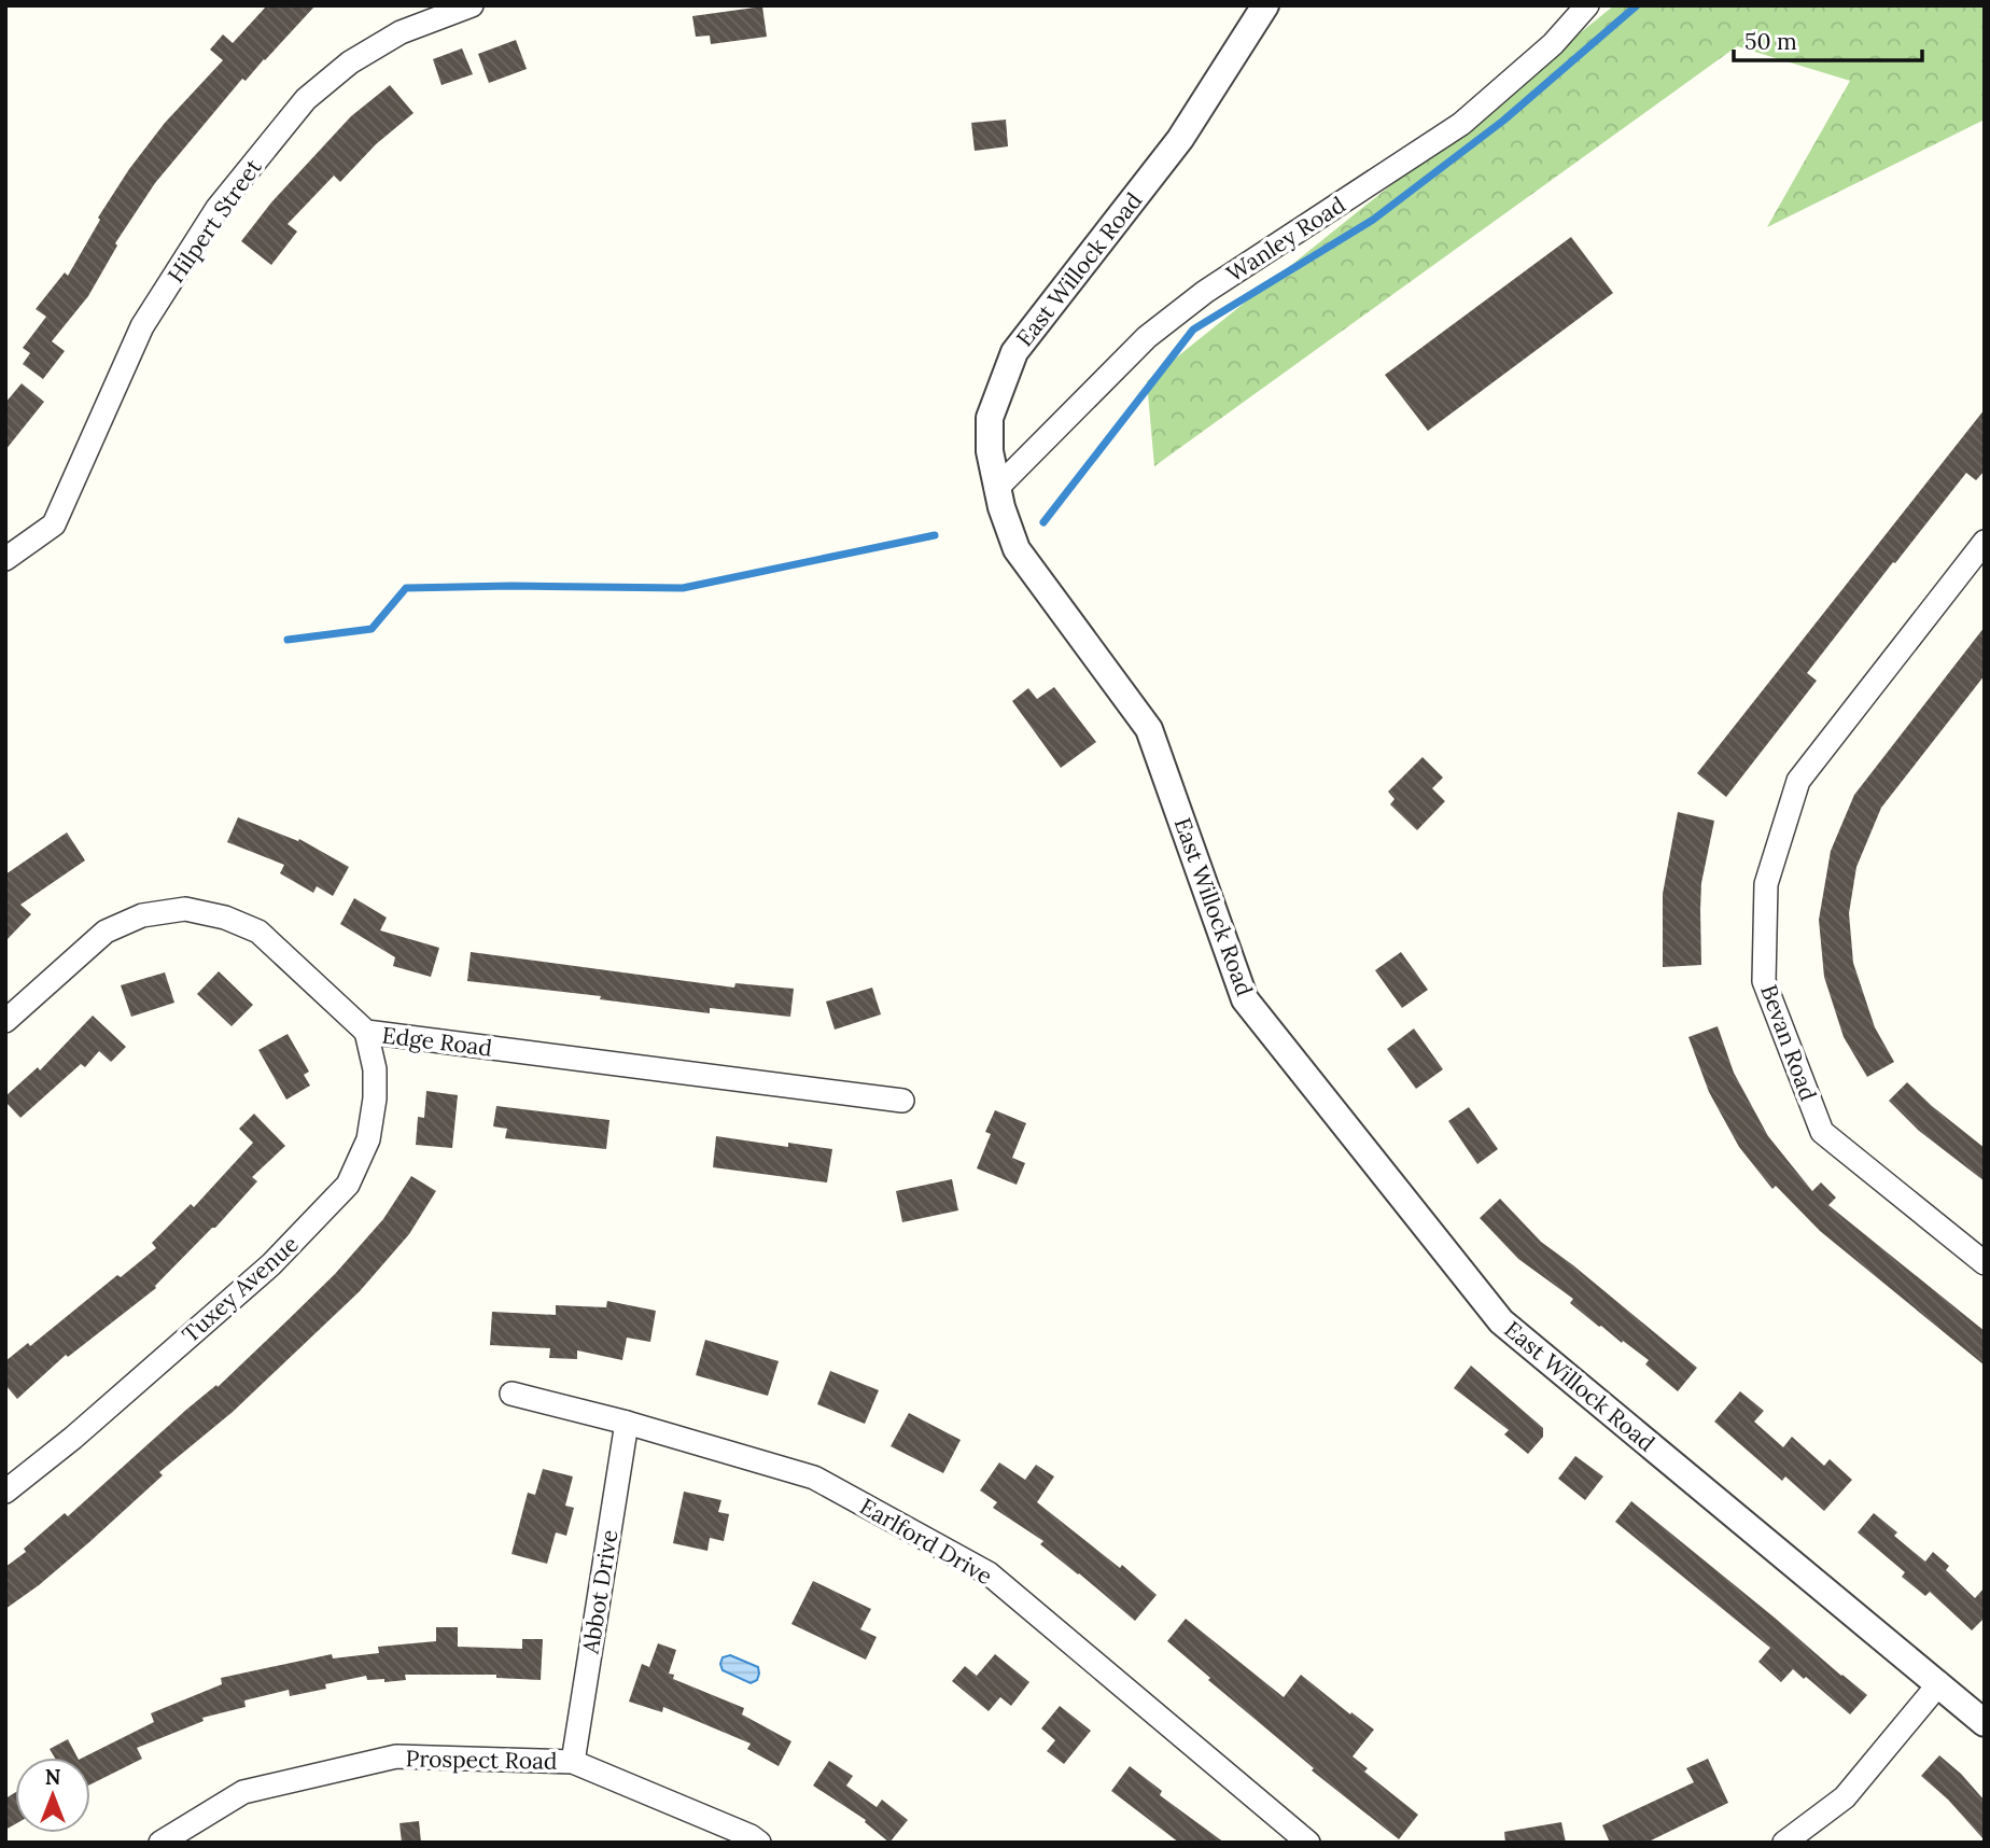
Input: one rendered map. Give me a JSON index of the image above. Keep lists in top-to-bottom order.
{
  "streets": {
    "street": [
      "Hilpert Street",
      "Wanley Road",
      "East Willock Road",
      "Edge Road",
      "Bevan Road",
      "Tuxey Avenue",
      "Earlford Drive",
      "Abbot Drive",
      "Prospect Road"
    ]
  },
  "crossings": [
    ["Wanley Road", "East Willock Road"],
    ["Edge Road", "Tuxey Avenue"],
    ["Earlford Drive", "Abbot Drive"],
    ["Abbot Drive", "Prospect Road"]
  ],
  "scale_bar": "50 m",
  "north": "top"
}
